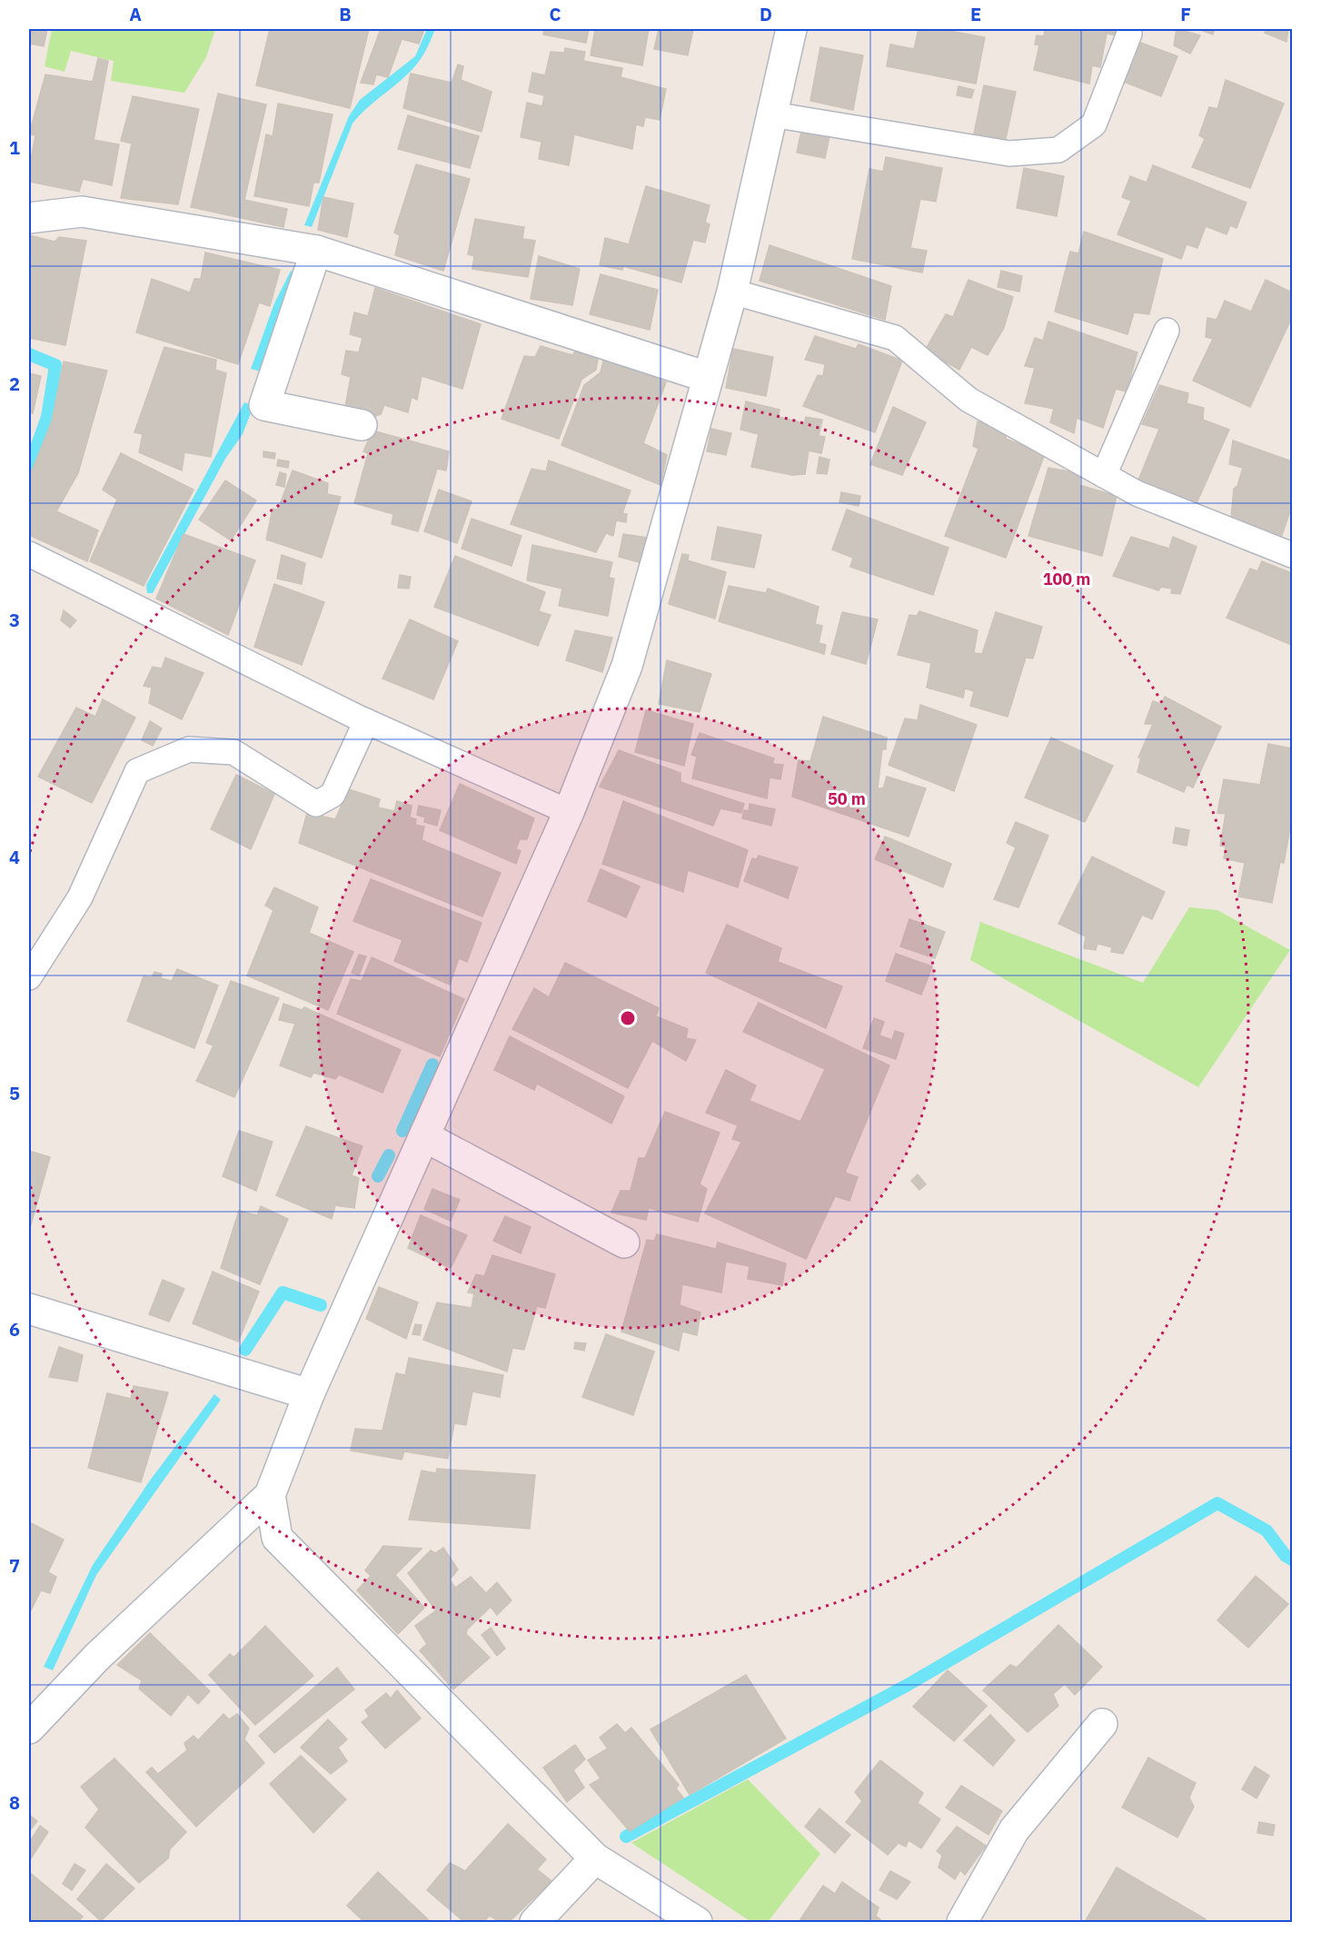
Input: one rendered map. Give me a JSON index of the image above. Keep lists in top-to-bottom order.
{
  "grid": {
    "columns": [
      "A",
      "B",
      "C",
      "D",
      "E",
      "F"
    ],
    "rows": [
      "1",
      "2",
      "3",
      "4",
      "5",
      "6",
      "7",
      "8"
    ]
  },
  "rings": ["100 m", "50 m"]
}
